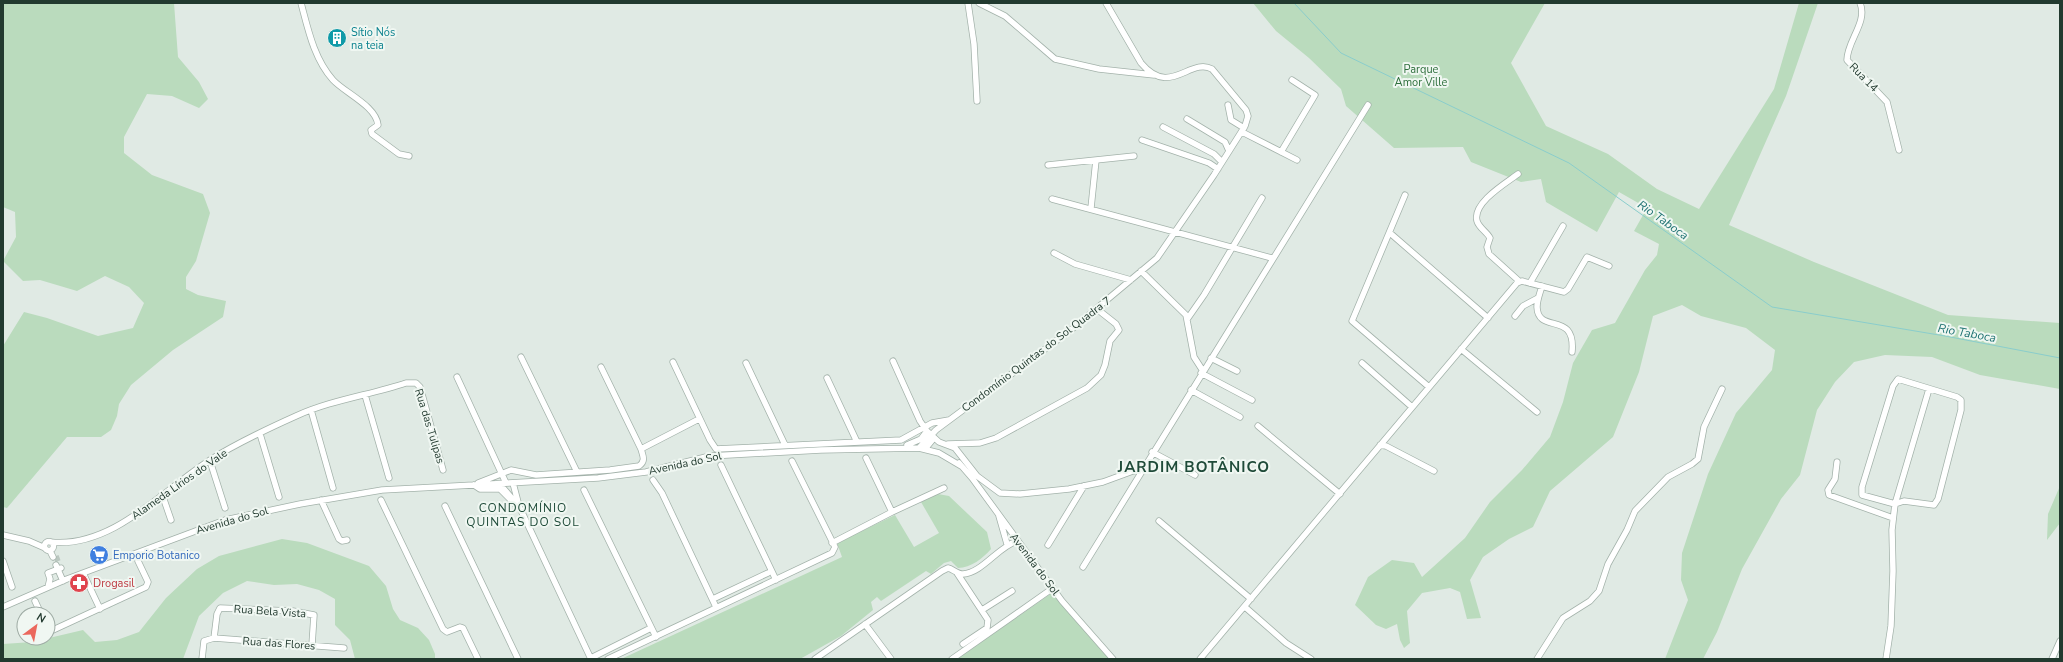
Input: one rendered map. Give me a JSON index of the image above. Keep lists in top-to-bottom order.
{
  "streets": {
    "street": [
      "Rua 14",
      "Condomínio Quintas do Sol Quadra 7",
      "Rua das Tulipas",
      "Avenida do Sol",
      "Alameda Lírios do Vale",
      "Rua Bela Vista",
      "Rua das Flores"
    ]
  },
  "crossings": [
    ["Rua das Tulipas", "Alameda Lírios do Vale"],
    ["Rua Bela Vista", "Rua das Flores"]
  ],
  "districts": ["JARDIM BOTÂNICO", "CONDOMÍNIO QUINTAS DO SOL"],
  "water": ["Rio Taboca"],
  "parks": ["Parque Amor Ville"],
  "places": {
    "building": ["Sítio Nós na teia"],
    "supermarket": ["Emporio Botanico"],
    "pharmacy": ["Drogasil"]
  },
  "north": "top right"
}
